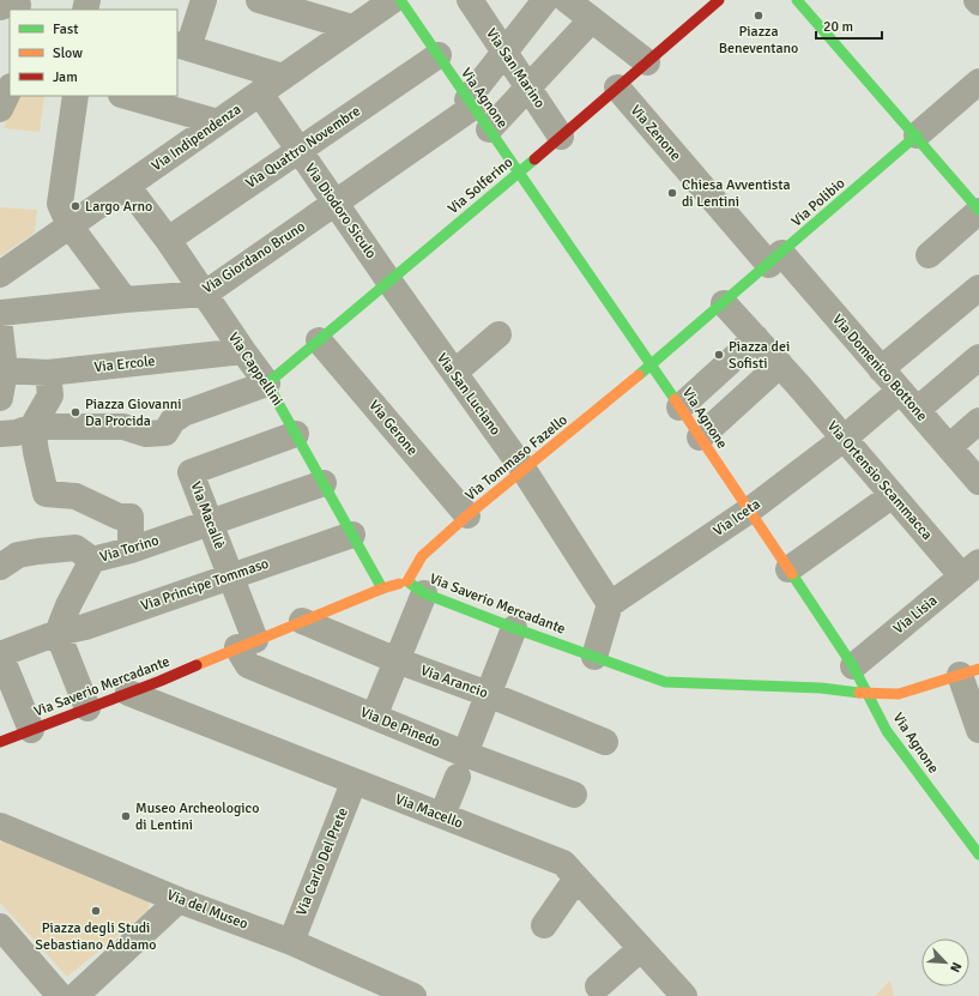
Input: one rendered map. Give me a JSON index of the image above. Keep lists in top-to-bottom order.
{
  "streets": {
    "main road": [
      "Via Agnone",
      "Via Solferino",
      "Via Polibio",
      "Via Cappellini",
      "Via Tommaso Fazello",
      "Via Saverio Mercadante"
    ],
    "street": [
      "Via San Marino",
      "Via Zenone",
      "Via Indipendenza",
      "Via Quattro Novembre",
      "Via Diodoro Siculo",
      "Via Giordano Bruno",
      "Via Ercole",
      "Via Domenico Bottone",
      "Via San Luciano",
      "Via Gerone",
      "Via Ortensio Scammacca",
      "Via Macallè",
      "Via Iceta",
      "Via Torino",
      "Via Principe Tommaso",
      "Via Lisia",
      "Via Arancio",
      "Via De Pinedo",
      "Via Macello",
      "Via Carlo Del Prete",
      "Via del Museo"
    ]
  },
  "crossings": [
    ["Via San Marino", "Via Solferino"],
    ["Via San Marino", "Via Giordano Bruno"],
    ["Via Agnone", "Via Quattro Novembre"],
    ["Via Agnone", "Via Solferino"],
    ["Via Agnone", "Via Giordano Bruno"],
    ["Via Agnone", "Via Tommaso Fazello"],
    ["Via Agnone", "Via Iceta"],
    ["Via Agnone", "Via Saverio Mercadante"],
    ["Via Agnone", "Via Lisia"],
    ["Via Zenone", "Via Solferino"],
    ["Via Zenone", "Via Polibio"],
    ["Via Zenone", "Via Domenico Bottone"],
    ["Via Indipendenza", "Via Diodoro Siculo"],
    ["Via Indipendenza", "Via Cappellini"],
    ["Via Quattro Novembre", "Via Diodoro Siculo"],
    ["Via Quattro Novembre", "Via Cappellini"],
    ["Via Solferino", "Via Diodoro Siculo"],
    ["Via Solferino", "Via Cappellini"],
    ["Via Solferino", "Via San Luciano"],
    ["Via Solferino", "Via Gerone"],
    ["Via Polibio", "Via Domenico Bottone"],
    ["Via Polibio", "Via Tommaso Fazello"],
    ["Via Polibio", "Via Ortensio Scammacca"],
    ["Via Diodoro Siculo", "Via Giordano Bruno"],
    ["Via Diodoro Siculo", "Via San Luciano"],
    ["Via Giordano Bruno", "Via Cappellini"],
    ["Via Ercole", "Via Cappellini"],
    ["Via Domenico Bottone", "Via Iceta"],
    ["Via Cappellini", "Via Macallè"],
    ["Via Cappellini", "Via Torino"],
    ["Via Cappellini", "Via Principe Tommaso"],
    ["Via Cappellini", "Via Saverio Mercadante"],
    ["Via San Luciano", "Via Tommaso Fazello"],
    ["Via San Luciano", "Via Iceta"],
    ["Via Gerone", "Via Tommaso Fazello"],
    ["Via Tommaso Fazello", "Via Ortensio Scammacca"],
    ["Via Tommaso Fazello", "Via Saverio Mercadante"],
    ["Via Ortensio Scammacca", "Via Iceta"],
    ["Via Ortensio Scammacca", "Via Lisia"],
    ["Via Macallè", "Via Torino"],
    ["Via Macallè", "Via Principe Tommaso"],
    ["Via Macallè", "Via Saverio Mercadante"],
    ["Via Macallè", "Via De Pinedo"],
    ["Via Torino", "Via Principe Tommaso"],
    ["Via Saverio Mercadante", "Via Arancio"],
    ["Via Saverio Mercadante", "Via De Pinedo"],
    ["Via Saverio Mercadante", "Via Macello"],
    ["Via Macello", "Via Carlo Del Prete"],
    ["Via Carlo Del Prete", "Via del Museo"]
  ],
  "places": [
    "Piazza Beneventano",
    "Chiesa Avventista di Lentini",
    "Largo Arno",
    "Piazza dei Sofisti",
    "Piazza Giovanni Da Procida",
    "Museo Archeologico di Lentini",
    "Piazza degli Studi Sebastiano Addamo"
  ],
  "legend": ["Fast", "Slow", "Jam"],
  "scale_bar": "20 m",
  "north": "bottom right"
}
